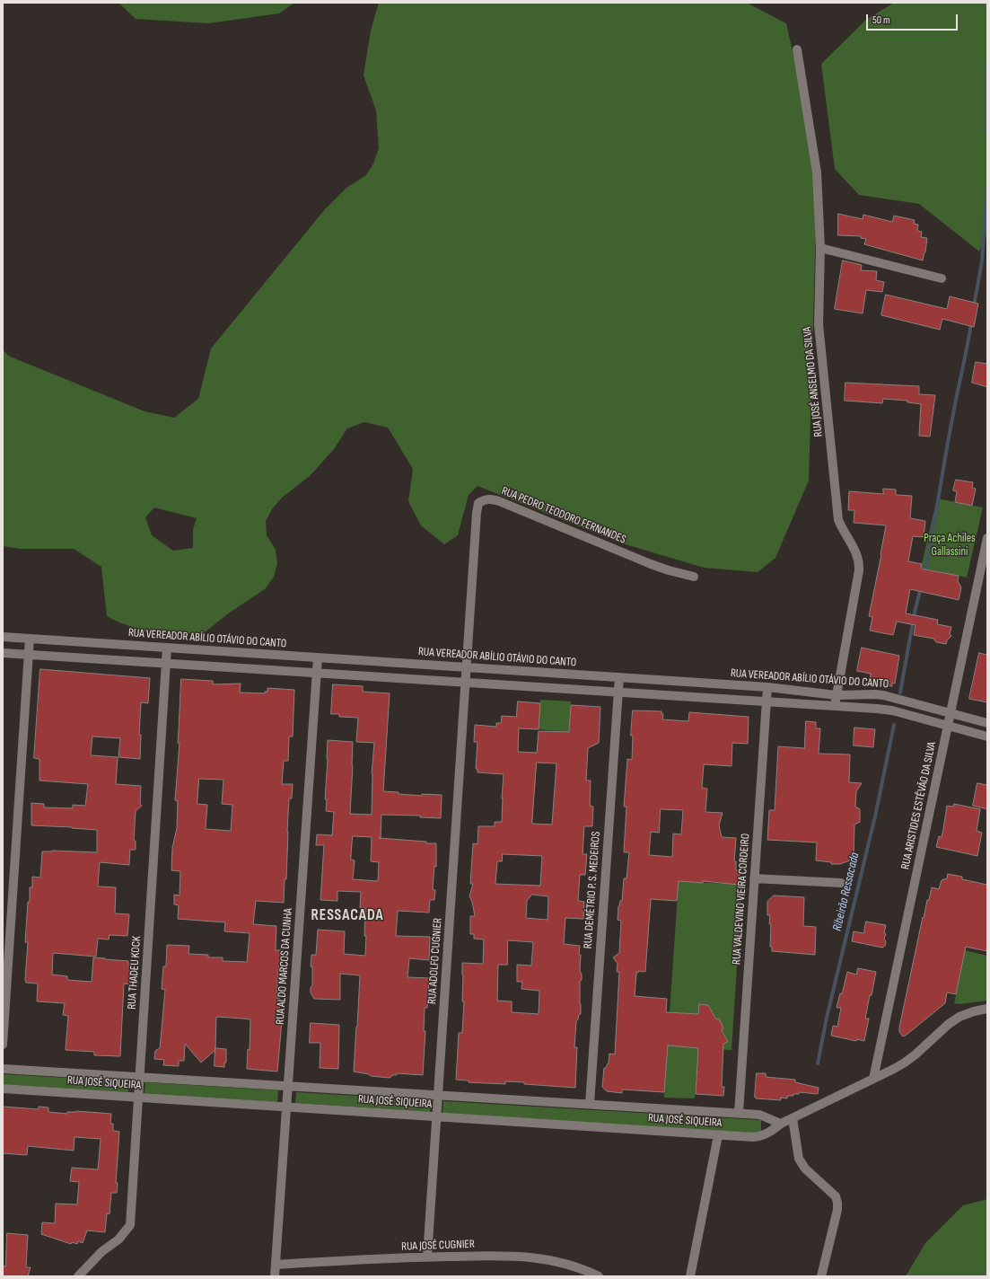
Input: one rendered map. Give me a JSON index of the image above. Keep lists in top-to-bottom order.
{
  "streets": {
    "street": [
      "RUA JOSÉ ANSELMO DA SILVA",
      "RUA PEDRO TEODORO FERNANDES",
      "RUA VEREADOR ABÍLIO OTÁVIO DO CANTO",
      "RUA ARISTIDES ESTÊVÃO DA SILVA",
      "RUA DEMÉTRIO P. S. MEDEIROS",
      "RUA VALDEVINO VIEIRA CORDEIRO",
      "RUA ADOLFO CUGNIER",
      "RUA ALDO MARCOS DA CUNHA",
      "RUA THADEU KOCK",
      "RUA JOSÉ SIQUEIRA",
      "RUA JOSÉ CUGNIER"
    ]
  },
  "crossings": [
    ["RUA JOSÉ ANSELMO DA SILVA", "RUA VEREADOR ABÍLIO OTÁVIO DO CANTO"],
    ["RUA PEDRO TEODORO FERNANDES", "RUA VEREADOR ABÍLIO OTÁVIO DO CANTO"],
    ["RUA PEDRO TEODORO FERNANDES", "RUA ADOLFO CUGNIER"],
    ["RUA VEREADOR ABÍLIO OTÁVIO DO CANTO", "RUA ARISTIDES ESTÊVÃO DA SILVA"],
    ["RUA VEREADOR ABÍLIO OTÁVIO DO CANTO", "RUA DEMÉTRIO P. S. MEDEIROS"],
    ["RUA VEREADOR ABÍLIO OTÁVIO DO CANTO", "RUA VALDEVINO VIEIRA CORDEIRO"],
    ["RUA VEREADOR ABÍLIO OTÁVIO DO CANTO", "RUA ADOLFO CUGNIER"],
    ["RUA VEREADOR ABÍLIO OTÁVIO DO CANTO", "RUA ALDO MARCOS DA CUNHA"],
    ["RUA VEREADOR ABÍLIO OTÁVIO DO CANTO", "RUA THADEU KOCK"],
    ["RUA ARISTIDES ESTÊVÃO DA SILVA", "RUA JOSÉ SIQUEIRA"],
    ["RUA DEMÉTRIO P. S. MEDEIROS", "RUA JOSÉ SIQUEIRA"],
    ["RUA VALDEVINO VIEIRA CORDEIRO", "RUA JOSÉ SIQUEIRA"],
    ["RUA ADOLFO CUGNIER", "RUA JOSÉ SIQUEIRA"],
    ["RUA ADOLFO CUGNIER", "RUA JOSÉ CUGNIER"],
    ["RUA ALDO MARCOS DA CUNHA", "RUA JOSÉ SIQUEIRA"],
    ["RUA ALDO MARCOS DA CUNHA", "RUA JOSÉ CUGNIER"],
    ["RUA THADEU KOCK", "RUA JOSÉ SIQUEIRA"]
  ],
  "districts": ["RESSACADA"],
  "water": ["Ribeirão Ressacada"],
  "parks": ["Praça Achiles Gallassini"],
  "scale_bar": "50 m"
}
